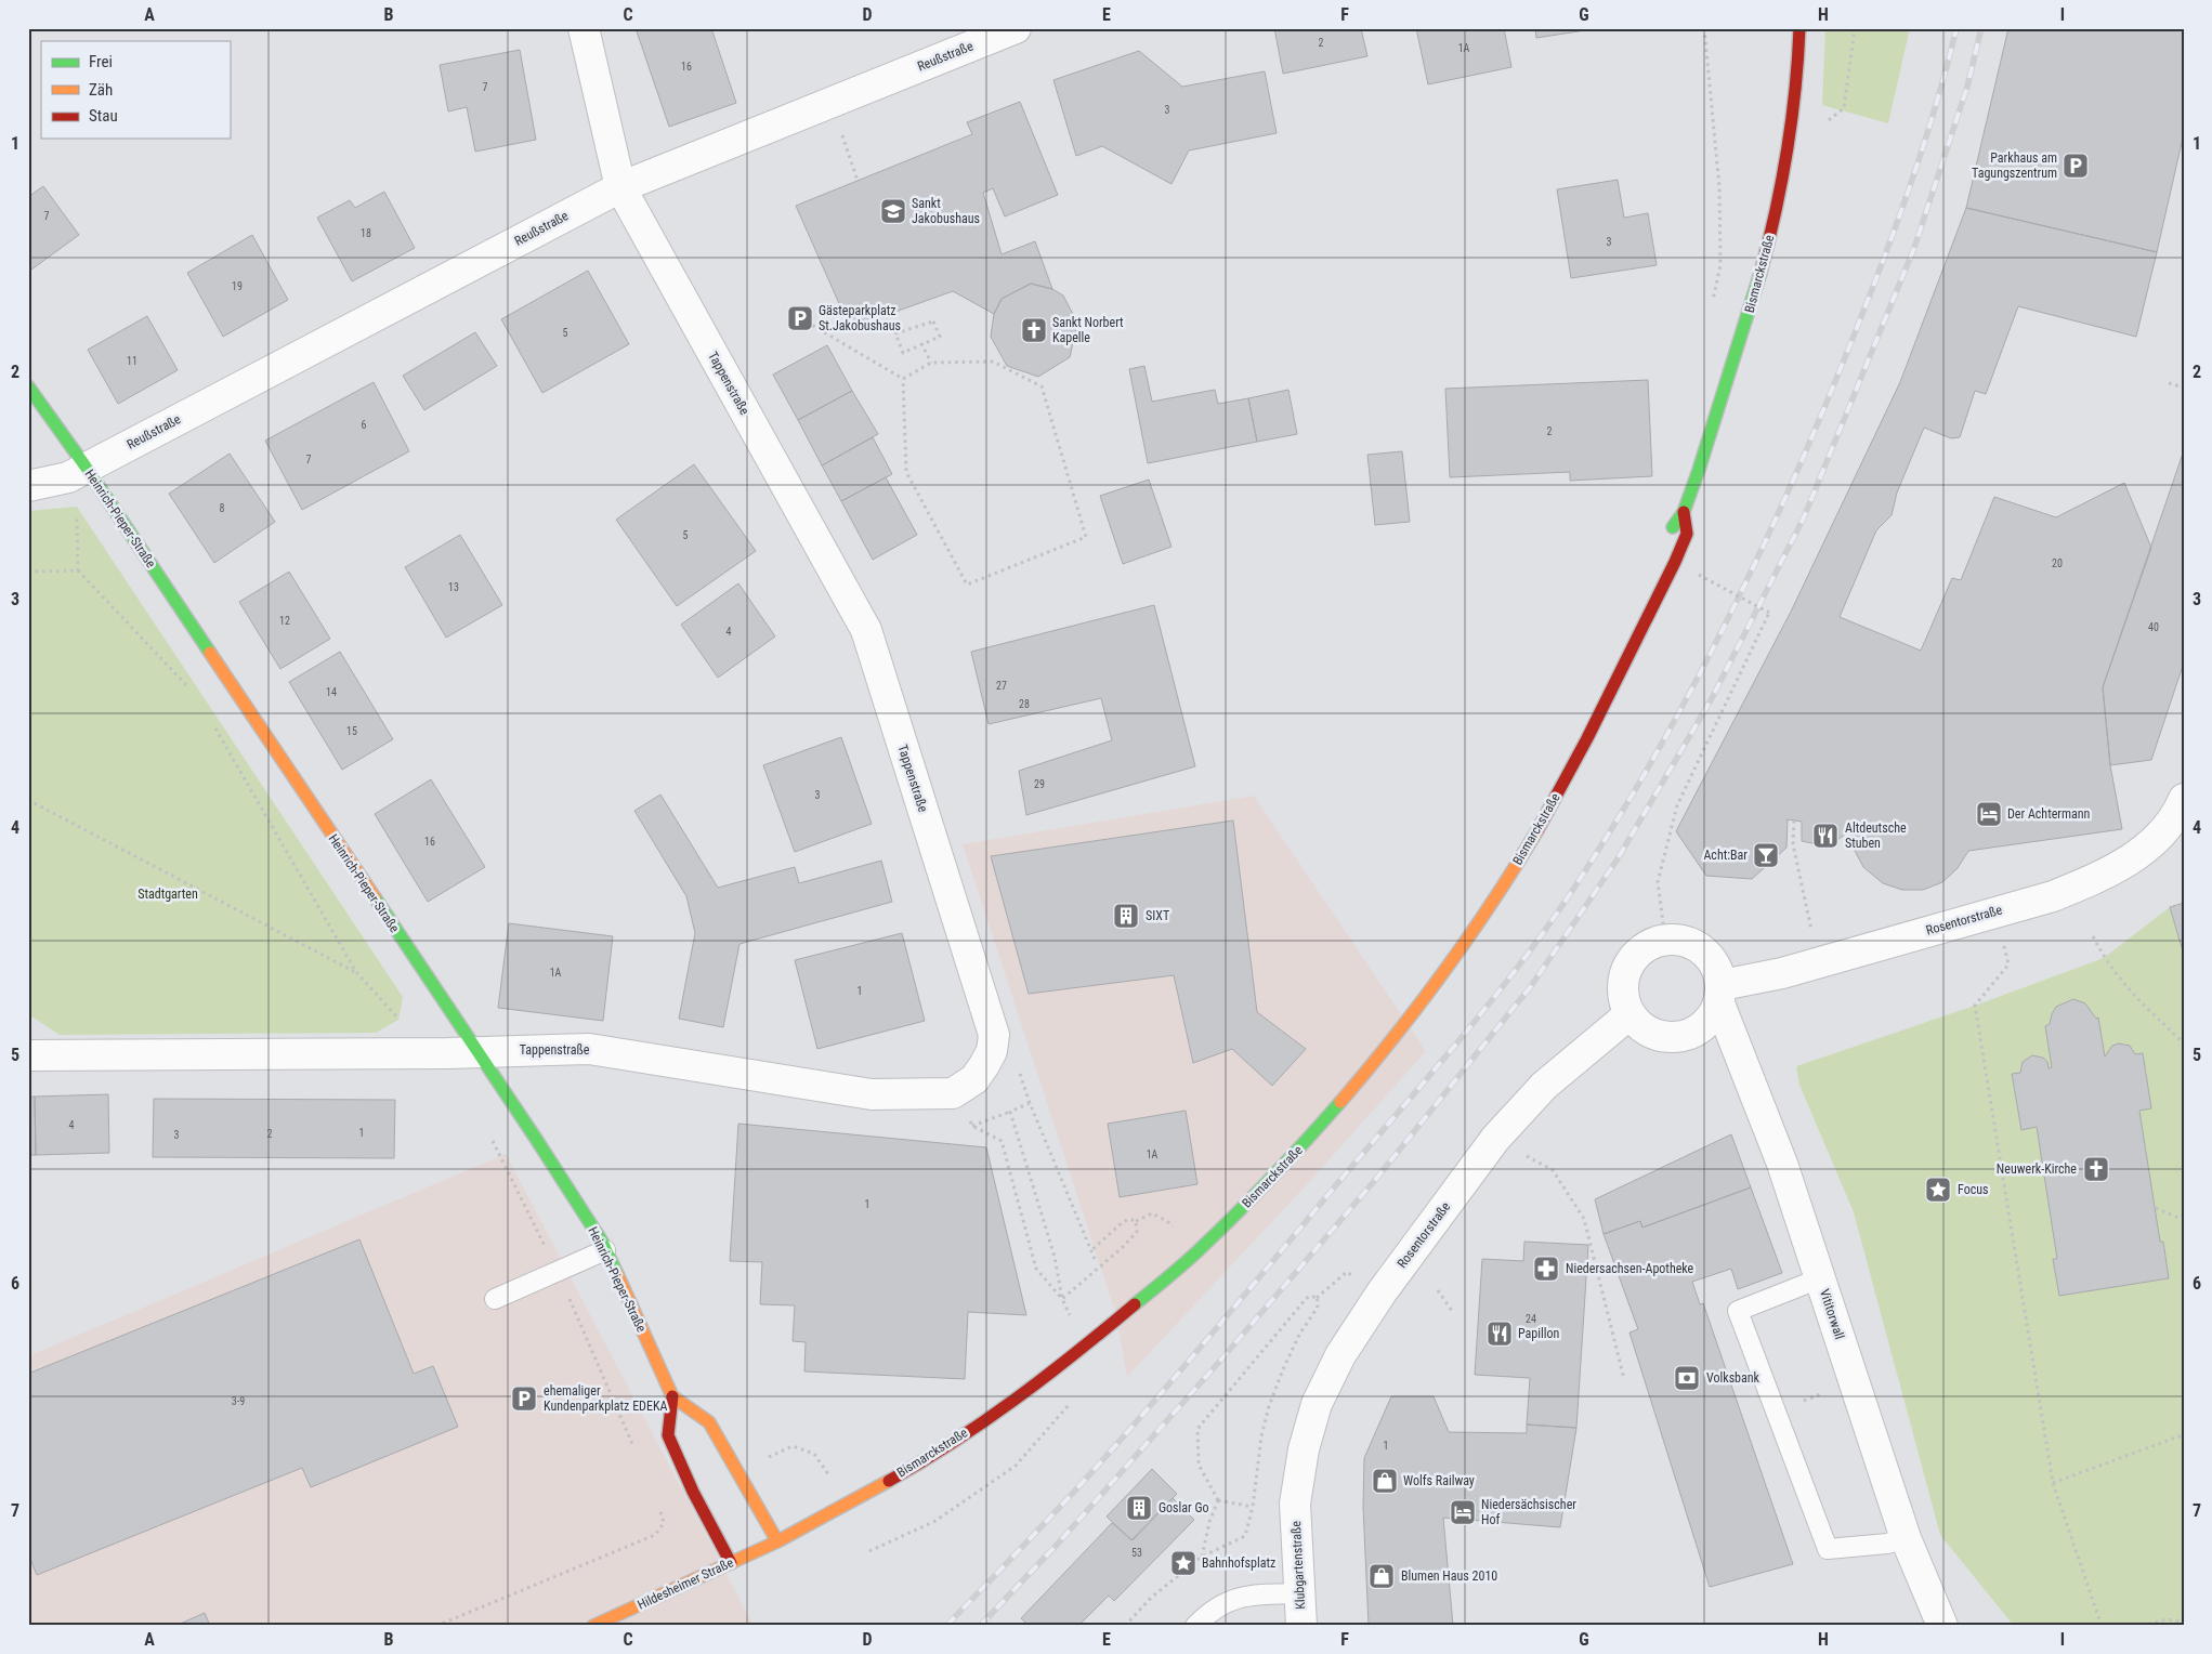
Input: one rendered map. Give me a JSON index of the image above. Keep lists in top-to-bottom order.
{
  "streets": {
    "street": [
      "Reußstraße",
      "Bismarckstraße",
      "Tappenstraße",
      "Heinrich-Pieper-Straße",
      "Rosentorstraße",
      "Vititorwall",
      "Klubgartenstraße",
      "Hildesheimer Straße"
    ]
  },
  "crossings": [
    ["Reußstraße", "Tappenstraße"],
    ["Reußstraße", "Heinrich-Pieper-Straße"],
    ["Bismarckstraße", "Hildesheimer Straße"],
    ["Tappenstraße", "Heinrich-Pieper-Straße"],
    ["Rosentorstraße", "Vititorwall"],
    ["Rosentorstraße", "Klubgartenstraße"]
  ],
  "parks": ["Stadtgarten"],
  "places": {
    "parking": ["Parkhaus am Tagungszentrum", "Gästeparkplatz St.Jakobushaus", "ehemaliger Kundenparkplatz EDEKA"],
    "school or university": ["Sankt Jakobushaus"],
    "church": ["Sankt Norbert Kapelle", "Neuwerk-Kirche"],
    "hotel": ["Der Achtermann", "Niedersächsischer Hof"],
    "restaurant": ["Altdeutsche Stuben", "Papillon"],
    "bar": ["Acht:Bar"],
    "building": ["SIXT", "Goslar Go"],
    "place": ["Focus", "Bahnhofsplatz"],
    "pharmacy": ["Niedersachsen-Apotheke"],
    "bank": ["Volksbank"],
    "shop": ["Wolfs Railway", "Blumen Haus 2010"]
  },
  "house_numbers": [
    "2",
    "1A",
    "16",
    "7",
    "3",
    "7",
    "18",
    "3",
    "19",
    "5",
    "11",
    "6",
    "2",
    "7",
    "8",
    "5",
    "20",
    "13",
    "12",
    "40",
    "4",
    "27",
    "14",
    "28",
    "15",
    "29",
    "3",
    "16",
    "1A",
    "1",
    "4",
    "1",
    "2",
    "3",
    "1A",
    "1",
    "24",
    "3-9",
    "1",
    "53"
  ],
  "legend": ["Frei", "Zäh", "Stau"],
  "grid": {
    "columns": [
      "A",
      "B",
      "C",
      "D",
      "E",
      "F",
      "G",
      "H",
      "I"
    ],
    "rows": [
      "1",
      "2",
      "3",
      "4",
      "5",
      "6",
      "7"
    ]
  }
}
